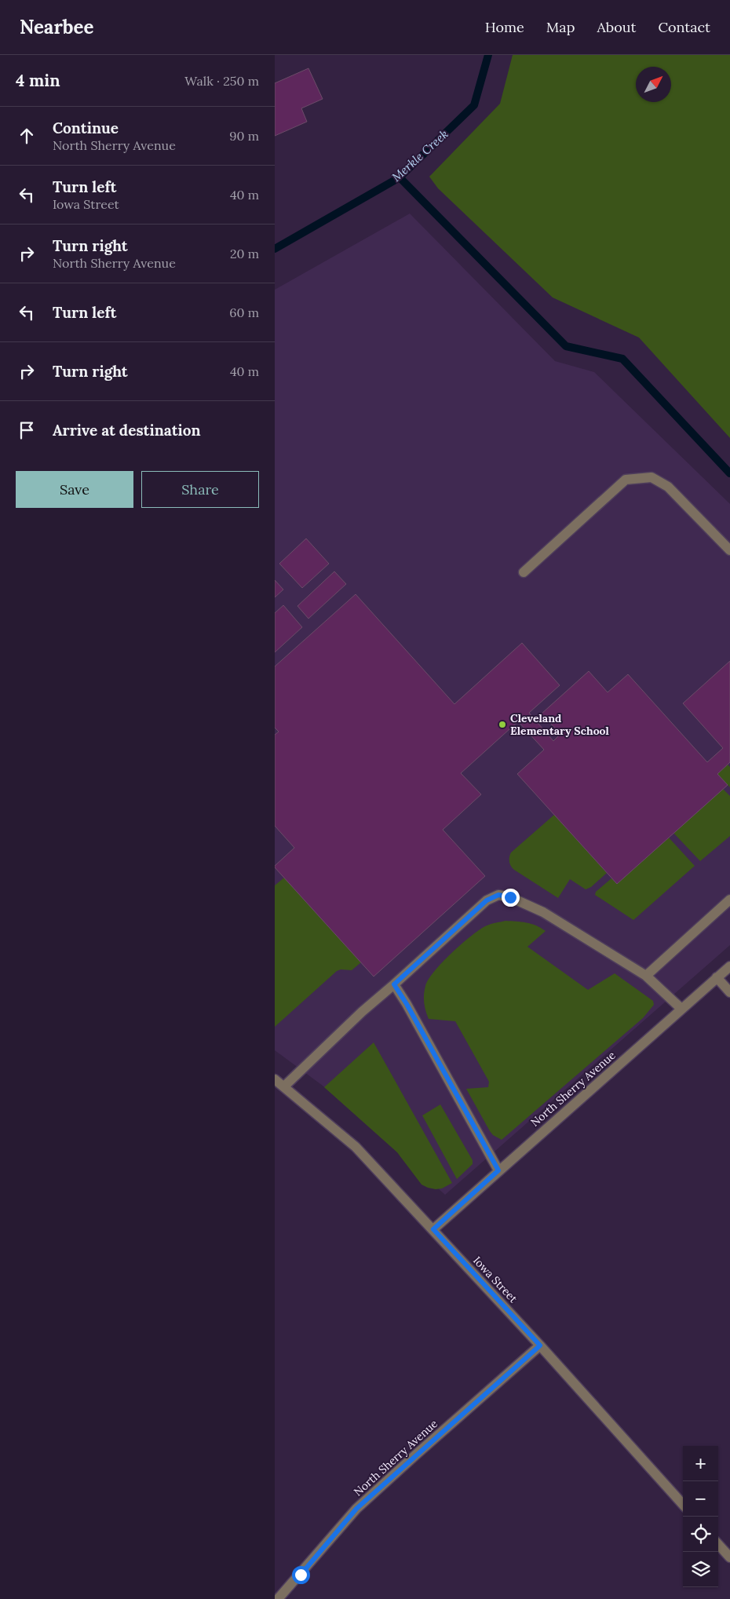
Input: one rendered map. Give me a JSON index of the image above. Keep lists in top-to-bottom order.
{
  "streets": {
    "street": ["North Sherry Avenue", "Iowa Street"]
  },
  "crossings": [
    ["North Sherry Avenue", "Iowa Street"]
  ],
  "water": ["Merkle Creek"],
  "places": ["Cleveland Elementary School"],
  "north": "top right",
  "page": {
    "header": "Nearbee",
    "nav": [
      "Home",
      "Map",
      "About",
      "Contact"
    ],
    "heading": ["4 min", "Walk · 250 m"],
    "list": [
      ["Continue", "North Sherry Avenue", "90 m"],
      ["Turn left", "Iowa Street", "40 m"],
      ["Turn right", "North Sherry Avenue", "20 m"],
      ["Turn left", "60 m"],
      ["Turn right", "40 m"],
      "Arrive at destination"
    ],
    "buttons": ["Save", "Share"],
    "map_buttons": ["+", "−"]
  }
}
